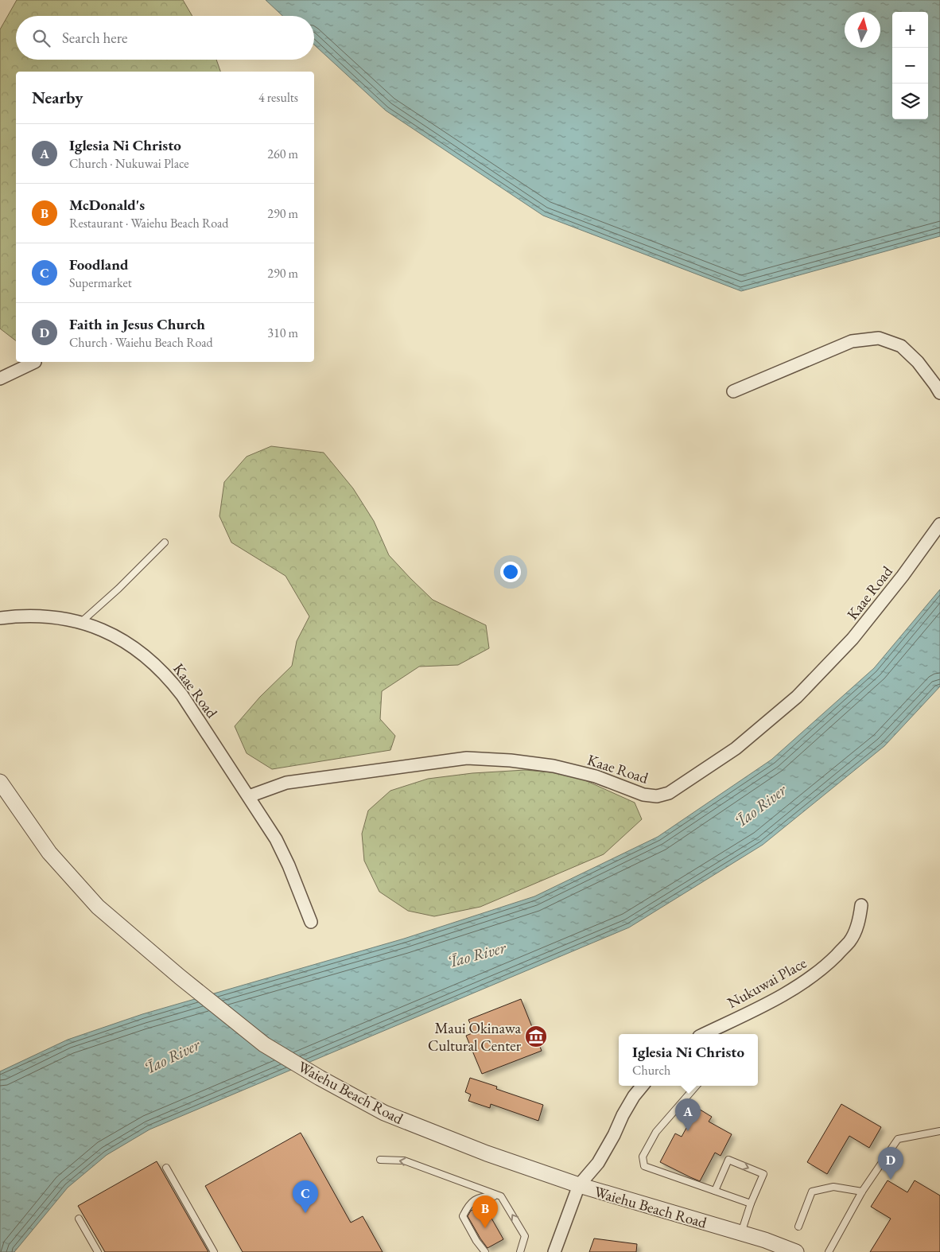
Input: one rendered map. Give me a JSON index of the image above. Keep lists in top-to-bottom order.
{
  "streets": {
    "street": ["Kaae Road", "Nukuwai Place", "Waiehu Beach Road"]
  },
  "water": ["ʻĪao River"],
  "places": {
    "museum": ["Maui Okinawa Cultural Center"]
  },
  "north": "top",
  "page": {
    "map_buttons": ["+", "−"],
    "search": "Search here",
    "heading": ["Nearby", "4 results"],
    "list": [
      {
        "mark": "A",
        "name": "Iglesia Ni Christo",
        "note": "Church · Nukuwai Place",
        "value": "260 m"
      },
      {
        "mark": "B",
        "name": "McDonald's",
        "note": "Restaurant · Waiehu Beach Road",
        "value": "290 m"
      },
      {
        "mark": "C",
        "name": "Foodland",
        "note": "Supermarket",
        "value": "290 m"
      },
      {
        "mark": "D",
        "name": "Faith in Jesus Church",
        "note": "Church · Waiehu Beach Road",
        "value": "310 m"
      }
    ],
    "popup": ["Iglesia Ni Christo", "Church"],
    "pins": [
      "A",
      "D",
      "C",
      "B"
    ]
  }
}
